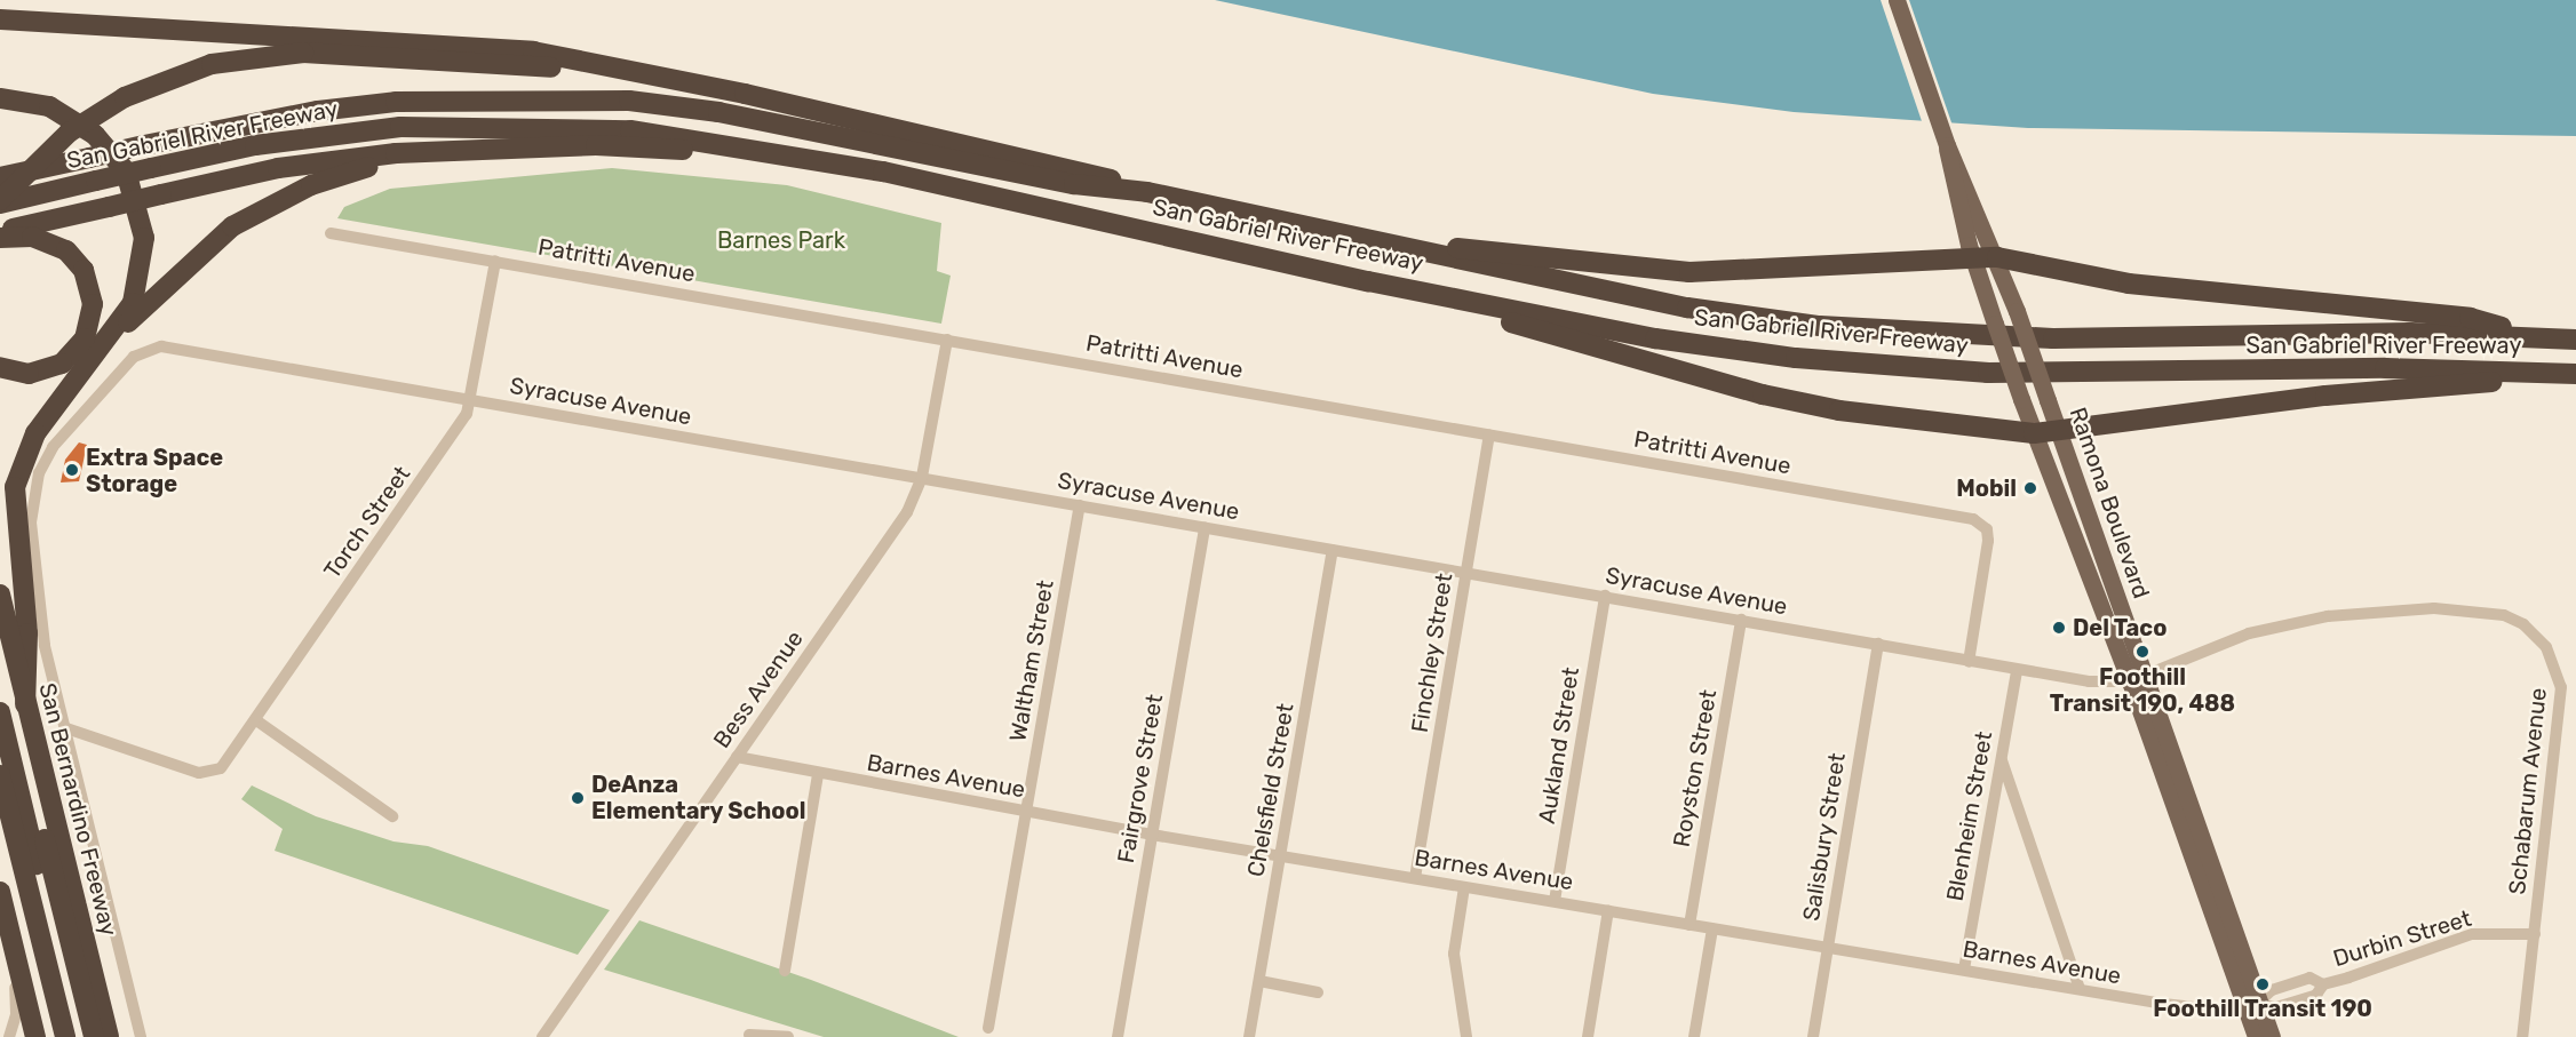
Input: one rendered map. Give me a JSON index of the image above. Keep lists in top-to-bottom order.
{
  "streets": {
    "highway": ["San Gabriel River Freeway", "San Bernardino Freeway"],
    "main road": ["Ramona Boulevard"],
    "street": [
      "Patritti Avenue",
      "Syracuse Avenue",
      "Torch Street",
      "Finchley Street",
      "Waltham Street",
      "Bess Avenue",
      "Aukland Street",
      "Royston Street",
      "Barnes Avenue",
      "Fairgrove Street",
      "Chelsfield Street",
      "Schabarum Avenue",
      "Blenheim Street",
      "Salisbury Street",
      "Durbin Street"
    ]
  },
  "crossings": [
    ["Patritti Avenue", "Syracuse Avenue"],
    ["Patritti Avenue", "Torch Street"],
    ["Patritti Avenue", "Finchley Street"],
    ["Patritti Avenue", "Bess Avenue"],
    ["Syracuse Avenue", "Ramona Boulevard"],
    ["Syracuse Avenue", "Torch Street"],
    ["Syracuse Avenue", "Finchley Street"],
    ["Syracuse Avenue", "Waltham Street"],
    ["Syracuse Avenue", "Bess Avenue"],
    ["Syracuse Avenue", "Aukland Street"],
    ["Syracuse Avenue", "Royston Street"],
    ["Syracuse Avenue", "Fairgrove Street"],
    ["Syracuse Avenue", "Chelsfield Street"],
    ["Syracuse Avenue", "Schabarum Avenue"],
    ["Syracuse Avenue", "Blenheim Street"],
    ["Syracuse Avenue", "Salisbury Street"],
    ["Ramona Boulevard", "Barnes Avenue"],
    ["Ramona Boulevard", "Schabarum Avenue"],
    ["Ramona Boulevard", "Durbin Street"],
    ["Finchley Street", "Barnes Avenue"],
    ["Waltham Street", "Barnes Avenue"],
    ["Bess Avenue", "Barnes Avenue"],
    ["Aukland Street", "Barnes Avenue"],
    ["Royston Street", "Barnes Avenue"],
    ["Barnes Avenue", "Fairgrove Street"],
    ["Barnes Avenue", "Chelsfield Street"],
    ["Barnes Avenue", "Blenheim Street"],
    ["Barnes Avenue", "Salisbury Street"],
    ["Barnes Avenue", "Durbin Street"],
    ["Schabarum Avenue", "Durbin Street"]
  ],
  "parks": ["Barnes Park"],
  "places": [
    "Extra Space Storage",
    "Mobil",
    "Del Taco",
    "Foothill Transit 190, 488",
    "DeAnza Elementary School",
    "Foothill Transit 190"
  ]
}
